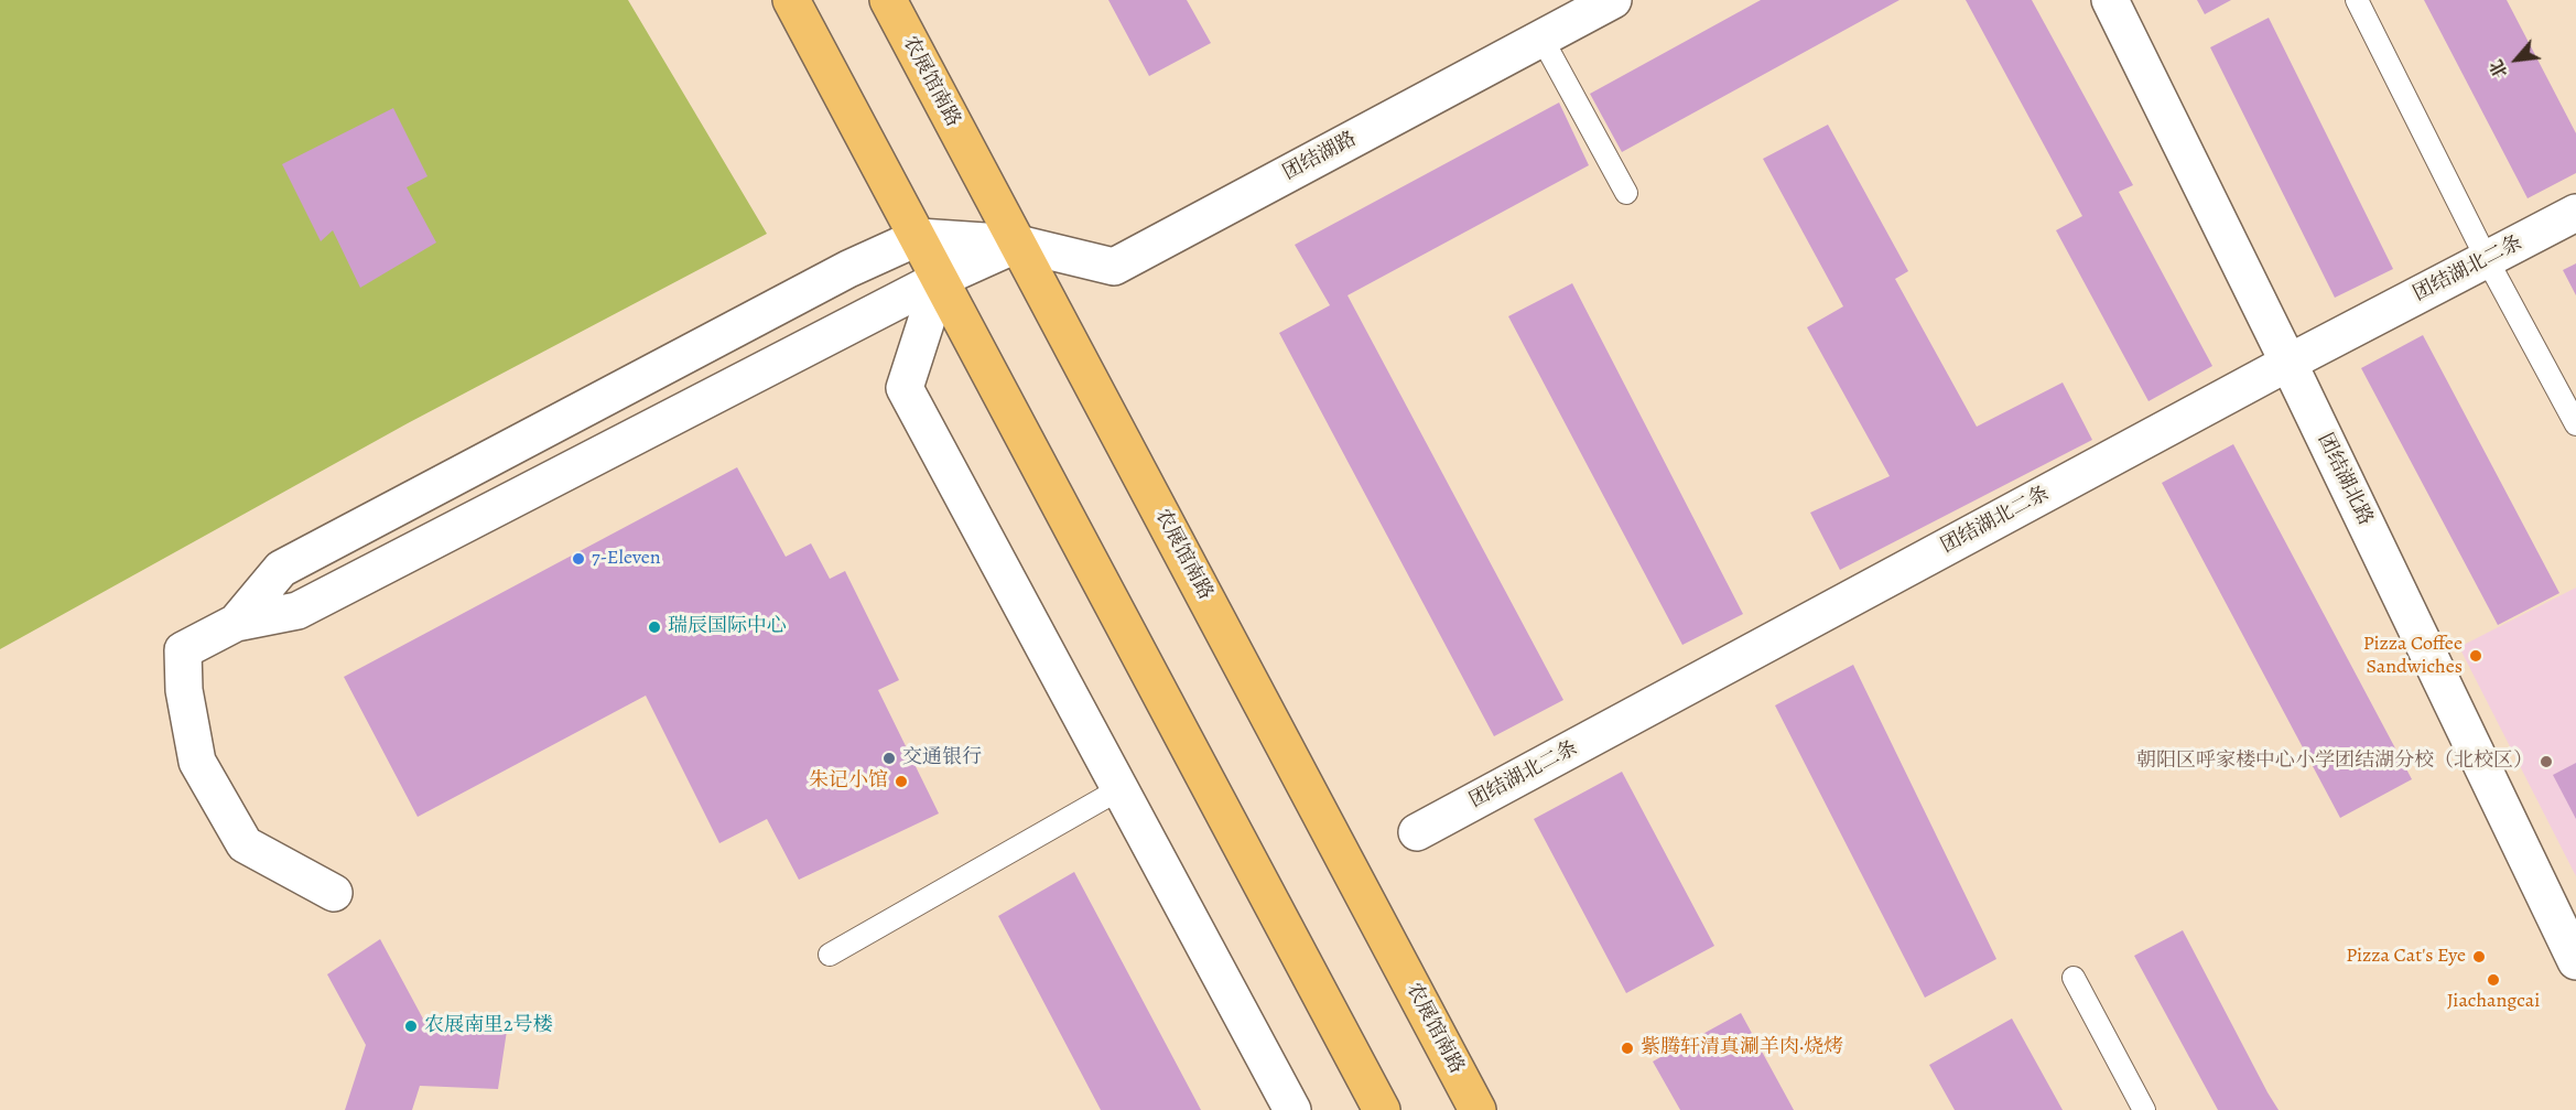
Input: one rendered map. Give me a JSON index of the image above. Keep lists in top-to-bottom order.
{
  "streets": {
    "main road": ["农展馆南路"],
    "street": ["团结湖路", "团结湖北二条", "团结湖北路"]
  },
  "crossings": [
    ["农展馆南路", "团结湖路"],
    ["团结湖北二条", "团结湖北路"]
  ],
  "places": [
    "7-Eleven",
    "瑞辰国际中心",
    "Pizza Coffee Sandwiches",
    "交通银行",
    "朝阳区呼家楼中心小学团结湖分校（北校区）",
    "朱记小馆",
    "Pizza Cat's Eye",
    "Jiachangcai",
    "农展南里2号楼",
    "紫腾轩清真涮羊肉·烧烤"
  ],
  "north": "bottom left"
}
